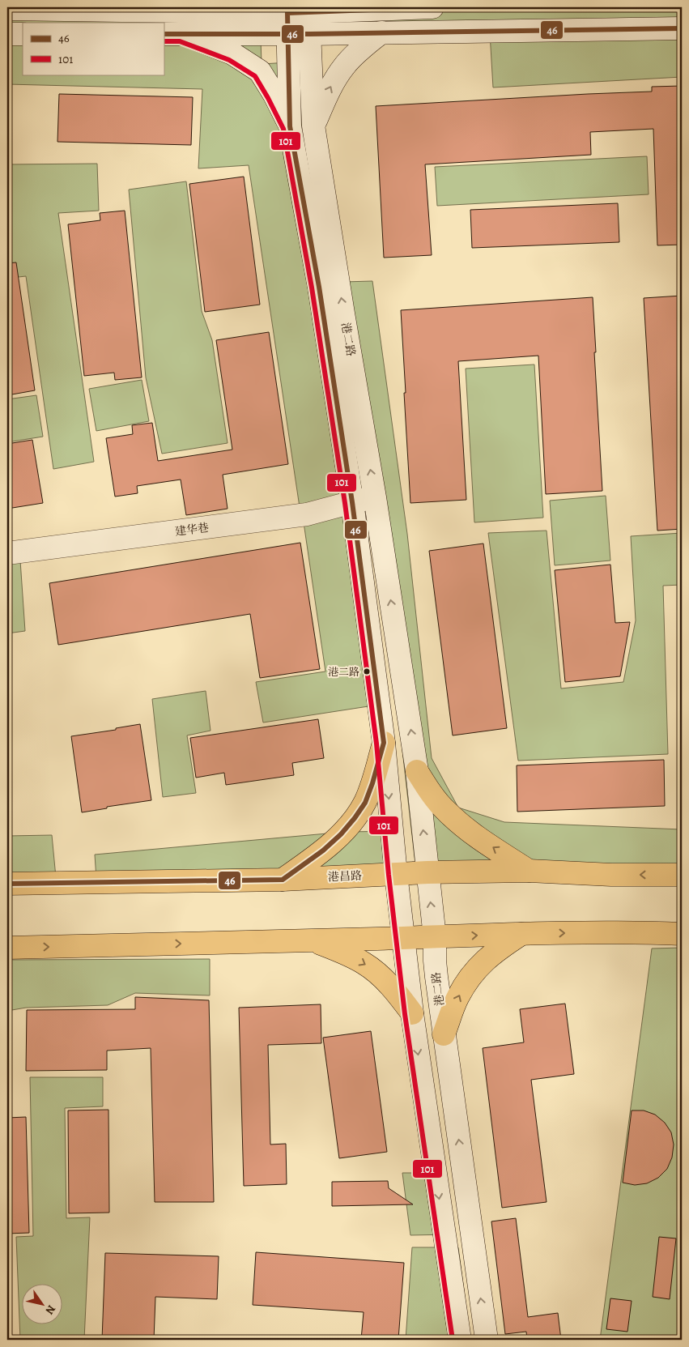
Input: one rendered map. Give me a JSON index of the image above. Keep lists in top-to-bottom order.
{
  "streets": {
    "main road": ["港昌路"],
    "street": ["港二路", "建华巷"]
  },
  "crossings": [
    ["港二路", "建华巷"],
    ["港二路", "港昌路"]
  ],
  "places": ["港二路"],
  "lines": ["transit line 46", "transit line 101"],
  "legend": ["46", "101"],
  "north": "bottom right"
}
